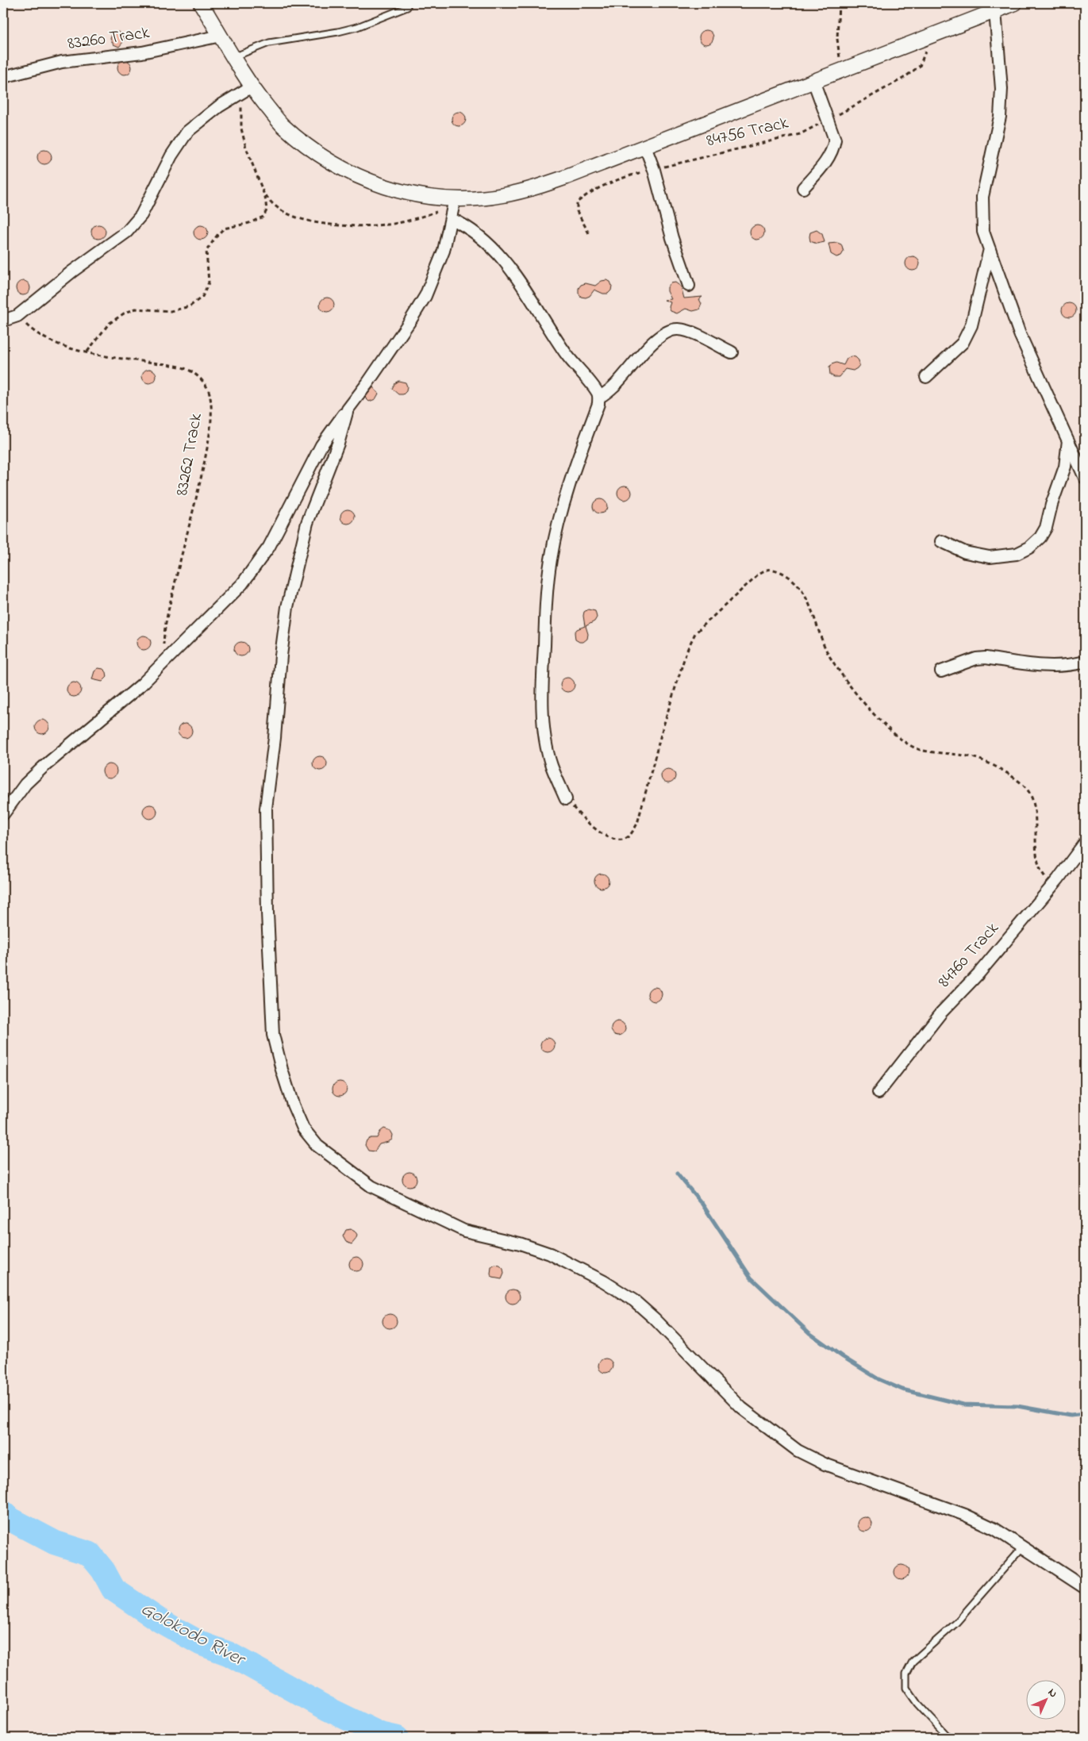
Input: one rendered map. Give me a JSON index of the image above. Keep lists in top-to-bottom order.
{
  "streets": {
    "street": ["83260 Track", "84760 Track"],
    "path": ["84756 Track", "83262 Track"]
  },
  "water": ["Golokodo River"],
  "north": "top right"
}
